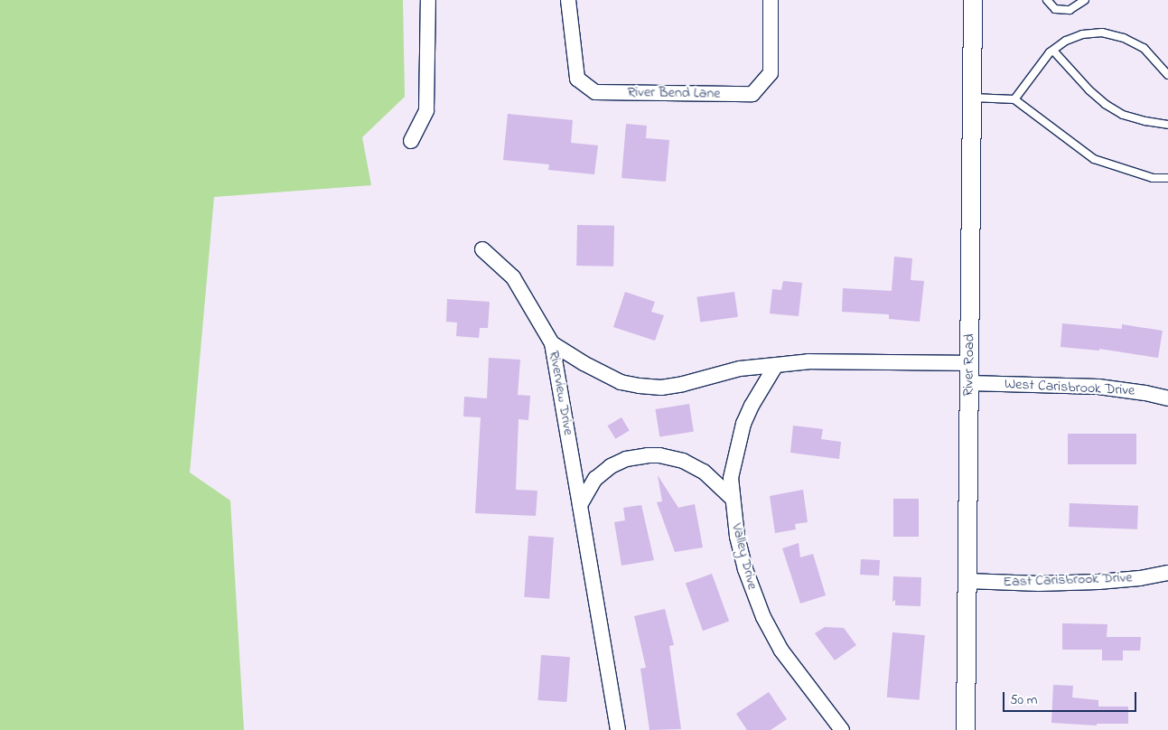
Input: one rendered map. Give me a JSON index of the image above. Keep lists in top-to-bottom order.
{
  "streets": {
    "street": [
      "River Bend Lane",
      "River Road",
      "West Carisbrook Drive",
      "Riverview Drive",
      "Valley Drive",
      "East Carisbrook Drive"
    ]
  },
  "crossings": [
    ["River Road", "West Carisbrook Drive"],
    ["River Road", "East Carisbrook Drive"]
  ],
  "scale_bar": "50 m"
}
